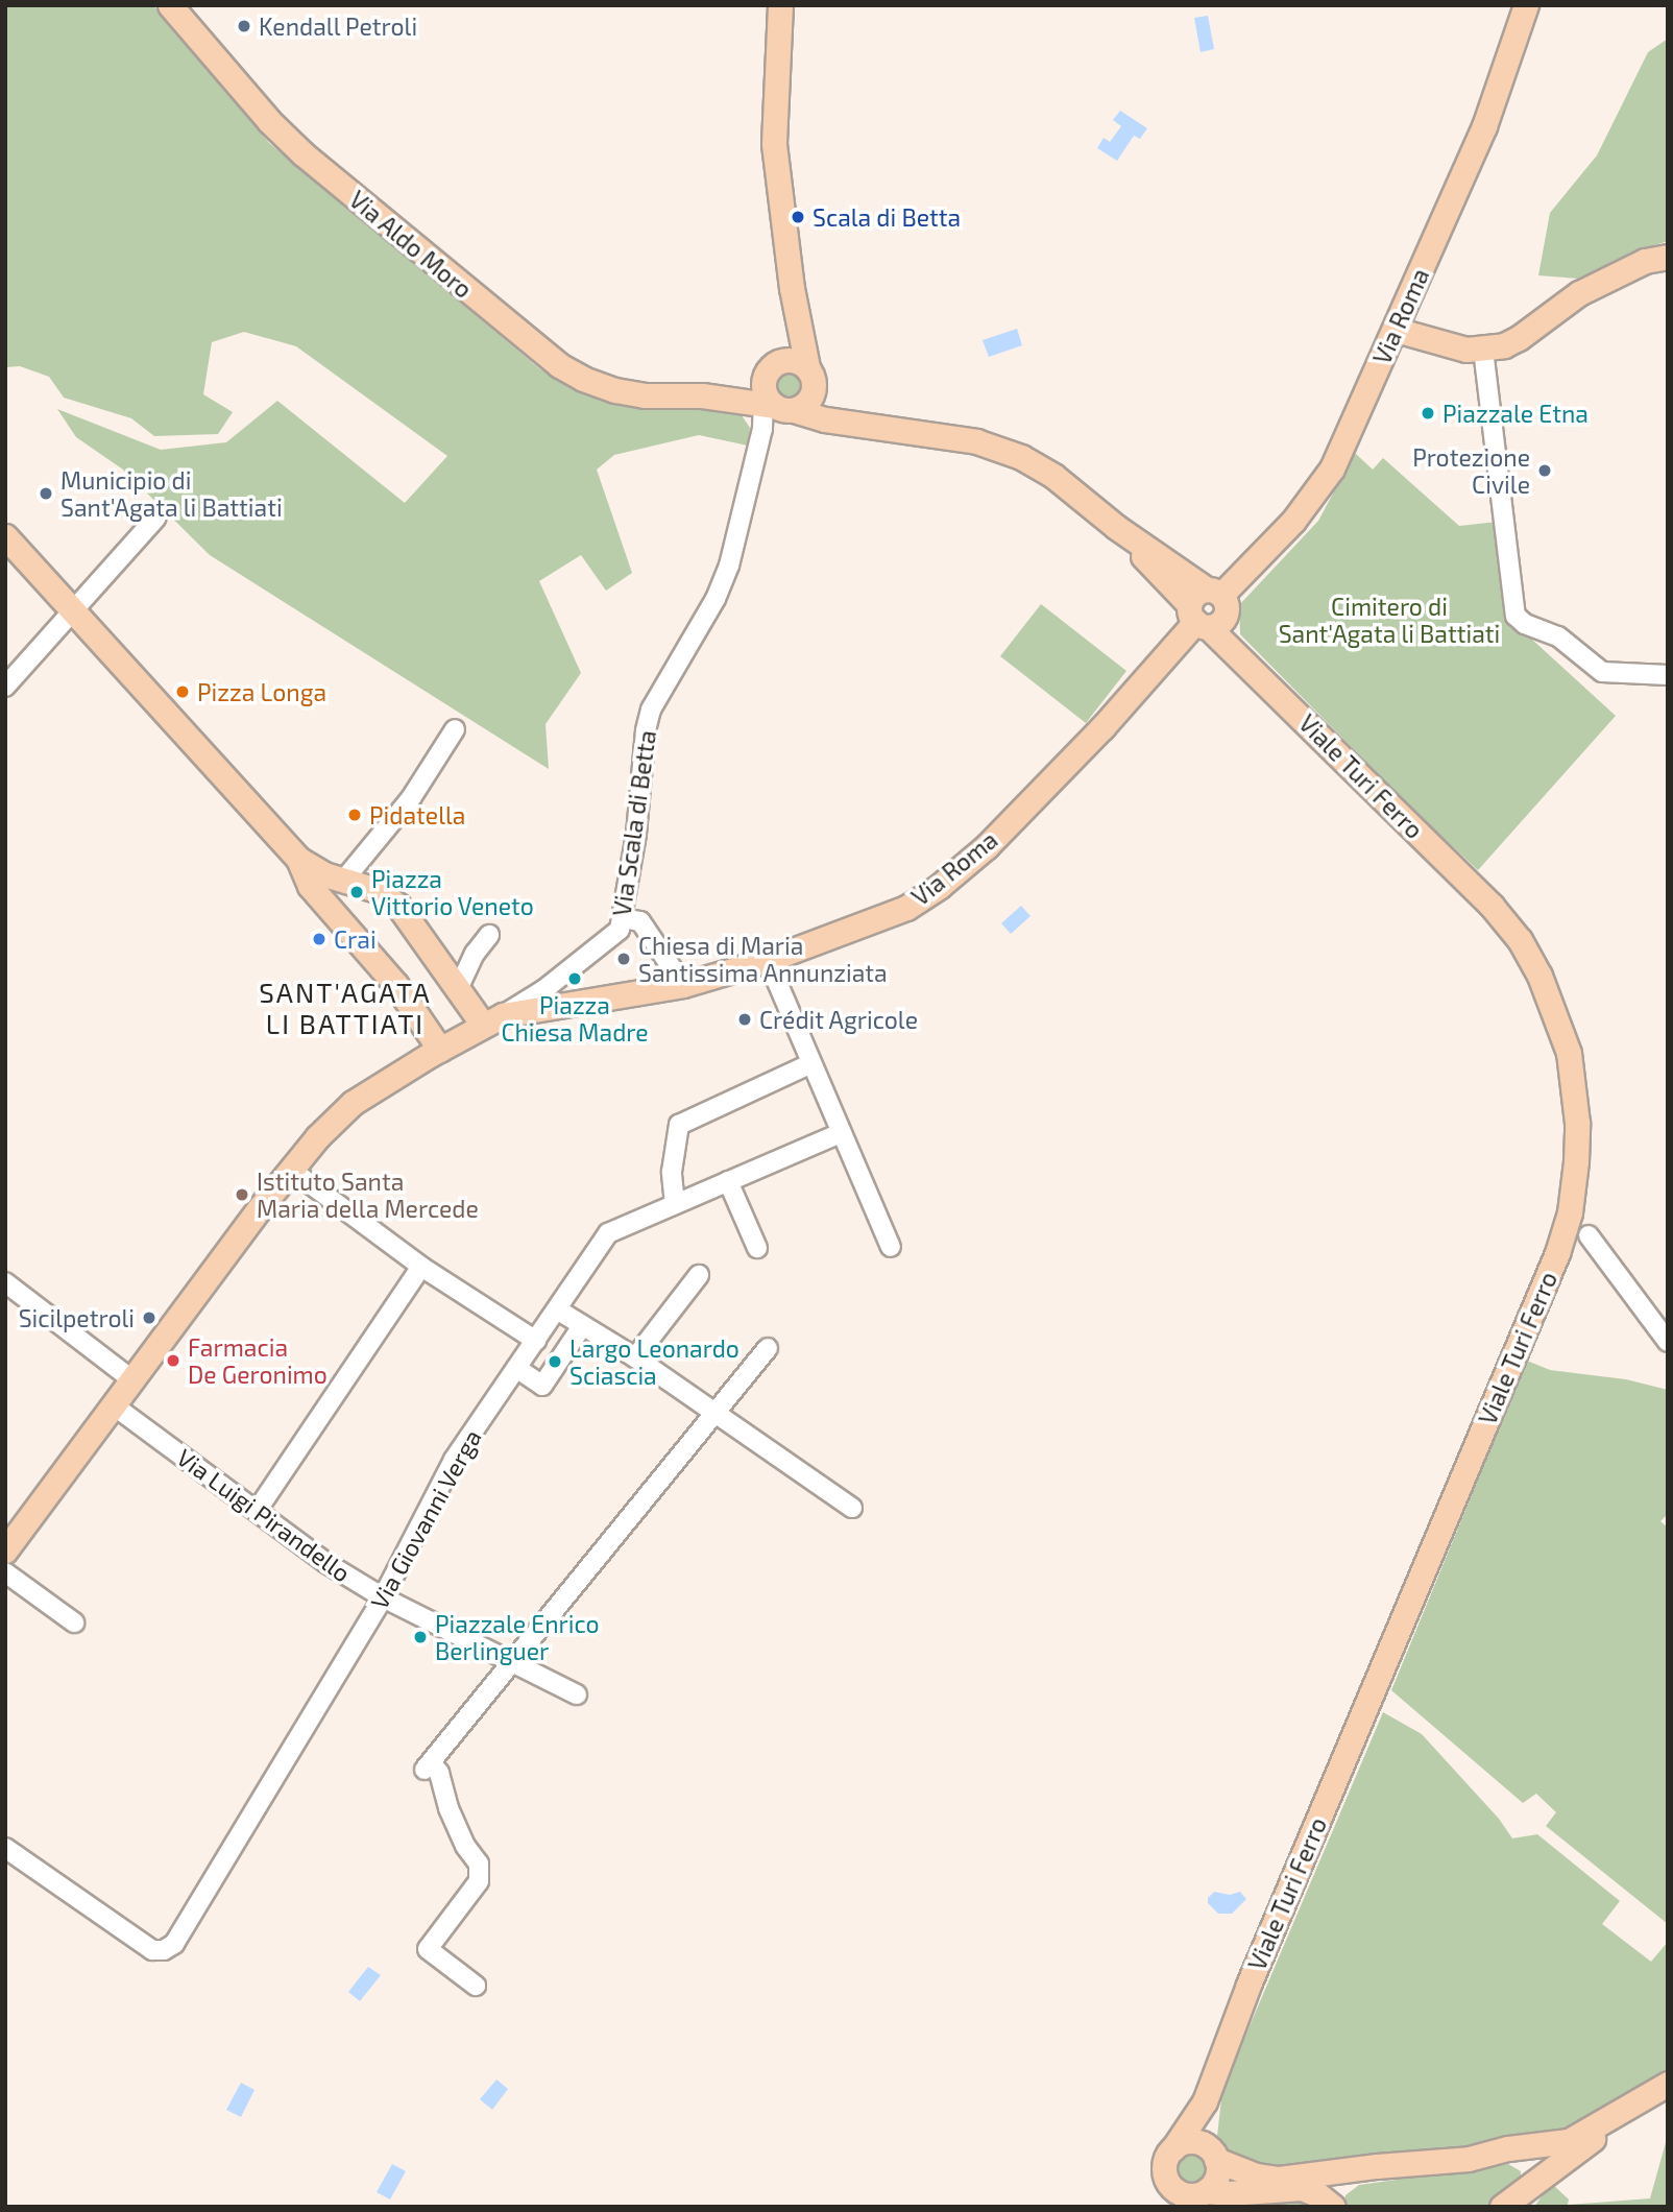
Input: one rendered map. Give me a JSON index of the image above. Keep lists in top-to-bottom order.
{
  "streets": {
    "main road": ["Via Aldo Moro", "Via Roma", "Viale Turi Ferro"],
    "street": ["Via Scala di Betta", "Via Luigi Pirandello", "Via Giovanni Verga"]
  },
  "crossings": [
    ["Via Roma", "Viale Turi Ferro"],
    ["Viale Turi Ferro", "Via Scala di Betta"],
    ["Via Luigi Pirandello", "Via Giovanni Verga"]
  ],
  "districts": ["SANT'AGATA LI BATTIATI"],
  "parks": ["Cimitero di Sant'Agata li Battiati"],
  "places": [
    "Kendall Petroli",
    "Scala di Betta",
    "Piazzale Etna",
    "Protezione Civile",
    "Municipio di Sant'Agata li Battiati",
    "Pizza Longa",
    "Pidatella",
    "Piazza Vittorio Veneto",
    "Crai",
    "Chiesa di Maria Santissima Annunziata",
    "Piazza Chiesa Madre",
    "Crédit Agricole",
    "Istituto Santa Maria della Mercede",
    "Sicilpetroli",
    "Farmacia De Geronimo",
    "Largo Leonardo Sciascia",
    "Piazzale Enrico Berlinguer"
  ]
}
